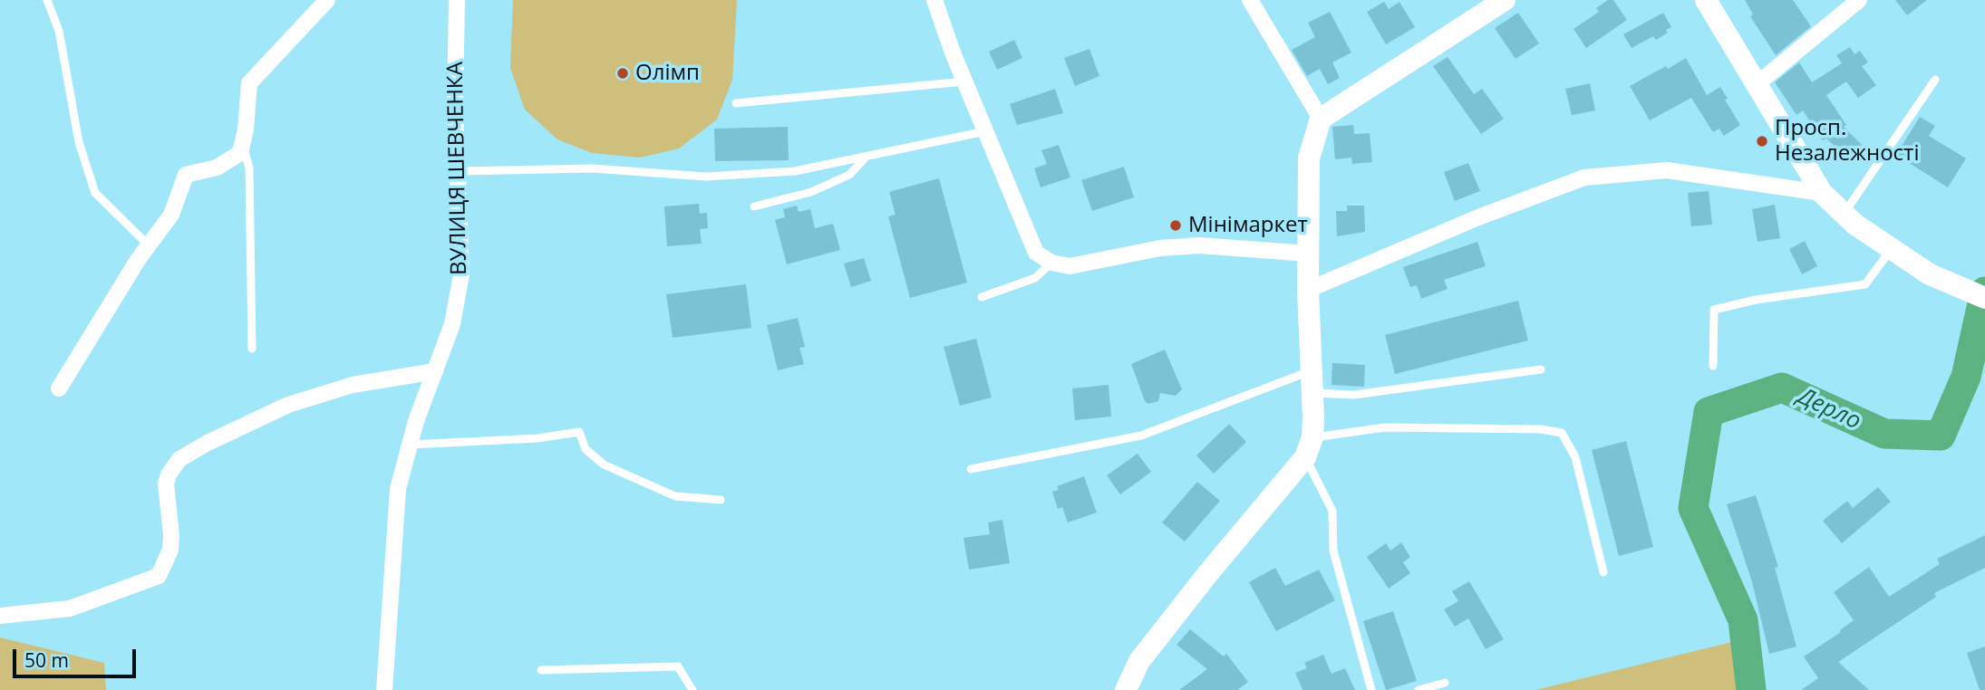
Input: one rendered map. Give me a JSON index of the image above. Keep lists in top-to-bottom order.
{
  "streets": {
    "street": ["ВУЛИЦЯ ШЕВЧЕНКА"]
  },
  "water": ["Дерло"],
  "places": ["Олімп", "Просп. Незалежності", "Мінімаркет"],
  "scale_bar": "50 m"
}
